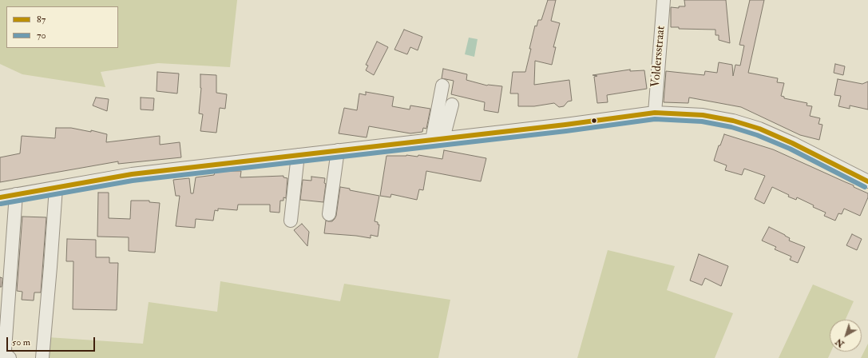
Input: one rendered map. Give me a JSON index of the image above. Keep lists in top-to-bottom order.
{
  "streets": {
    "street": ["Voldersstraat"]
  },
  "lines": ["transit line 87", "transit line 70"],
  "legend": ["87", "70"],
  "scale_bar": "50 m",
  "north": "bottom left"
}
